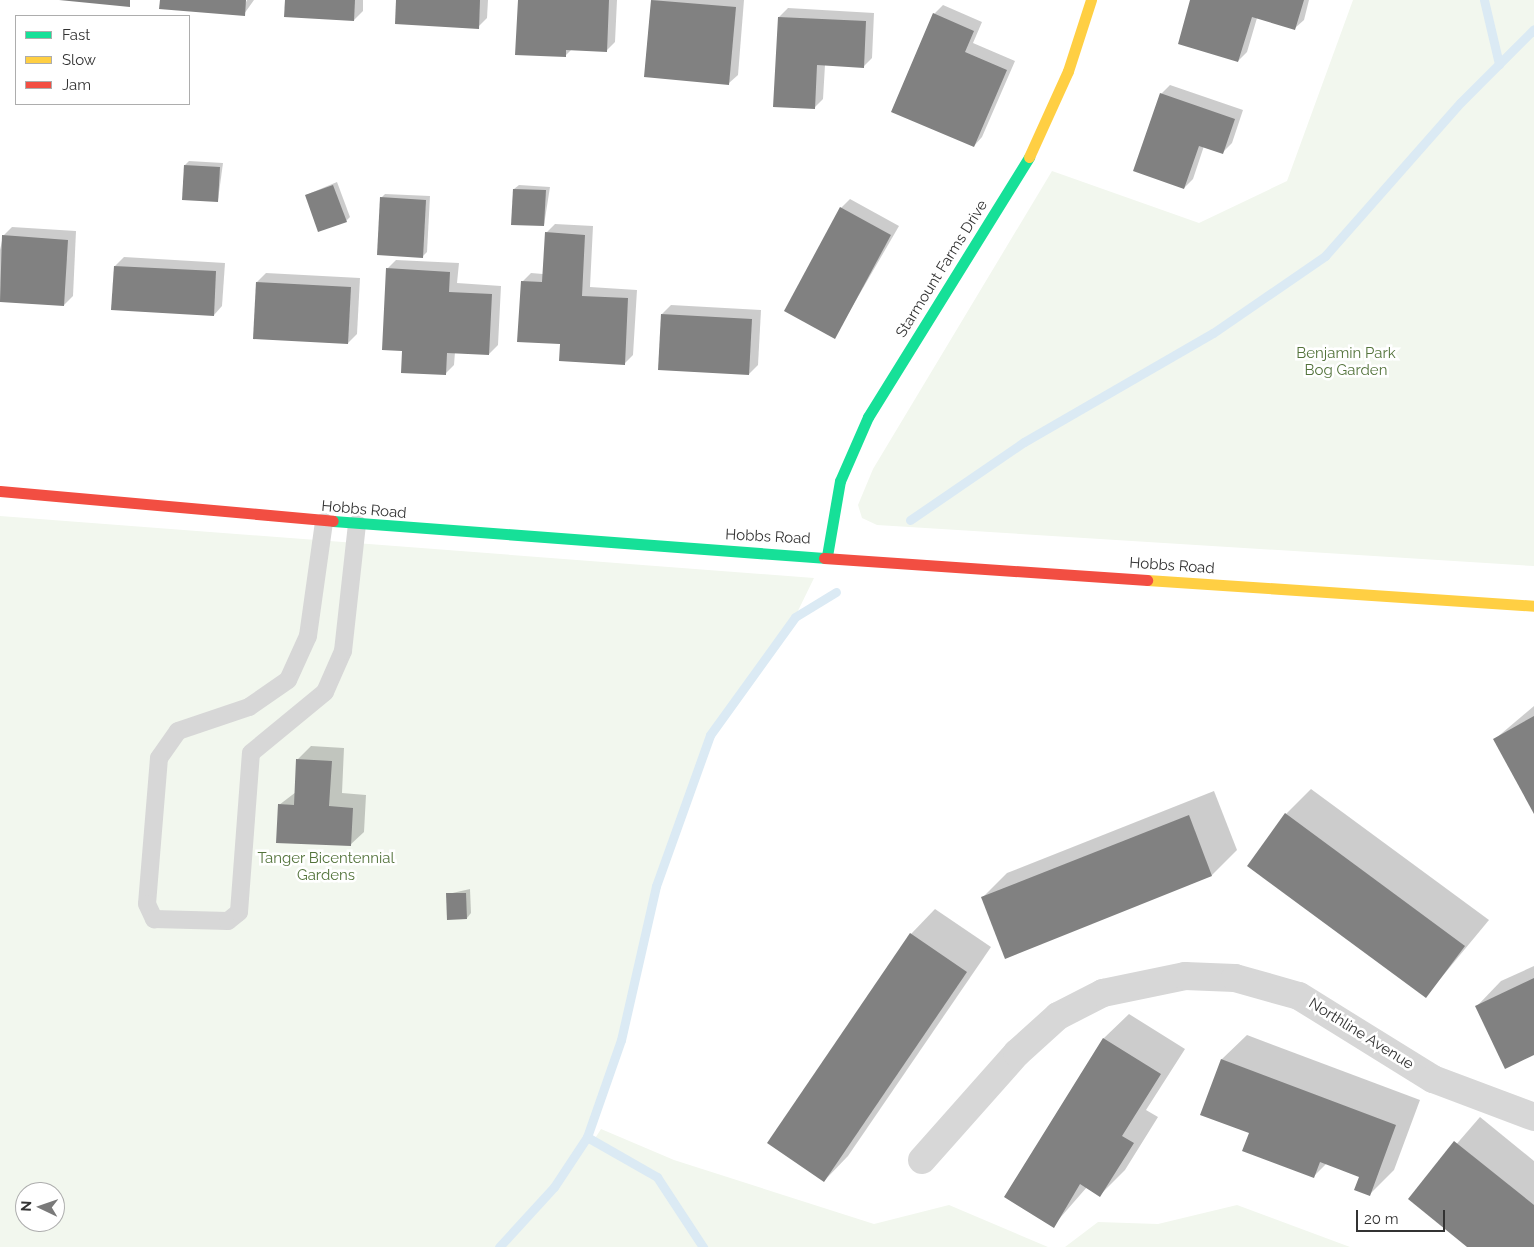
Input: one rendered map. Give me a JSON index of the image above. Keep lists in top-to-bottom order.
{
  "streets": {
    "street": ["Starmount Farms Drive", "Hobbs Road", "Northline Avenue"]
  },
  "crossings": [
    ["Starmount Farms Drive", "Hobbs Road"]
  ],
  "parks": ["Benjamin Park Bog Garden", "Tanger Bicentennial Gardens"],
  "legend": ["Fast", "Slow", "Jam"],
  "scale_bar": "20 m",
  "north": "left"
}
